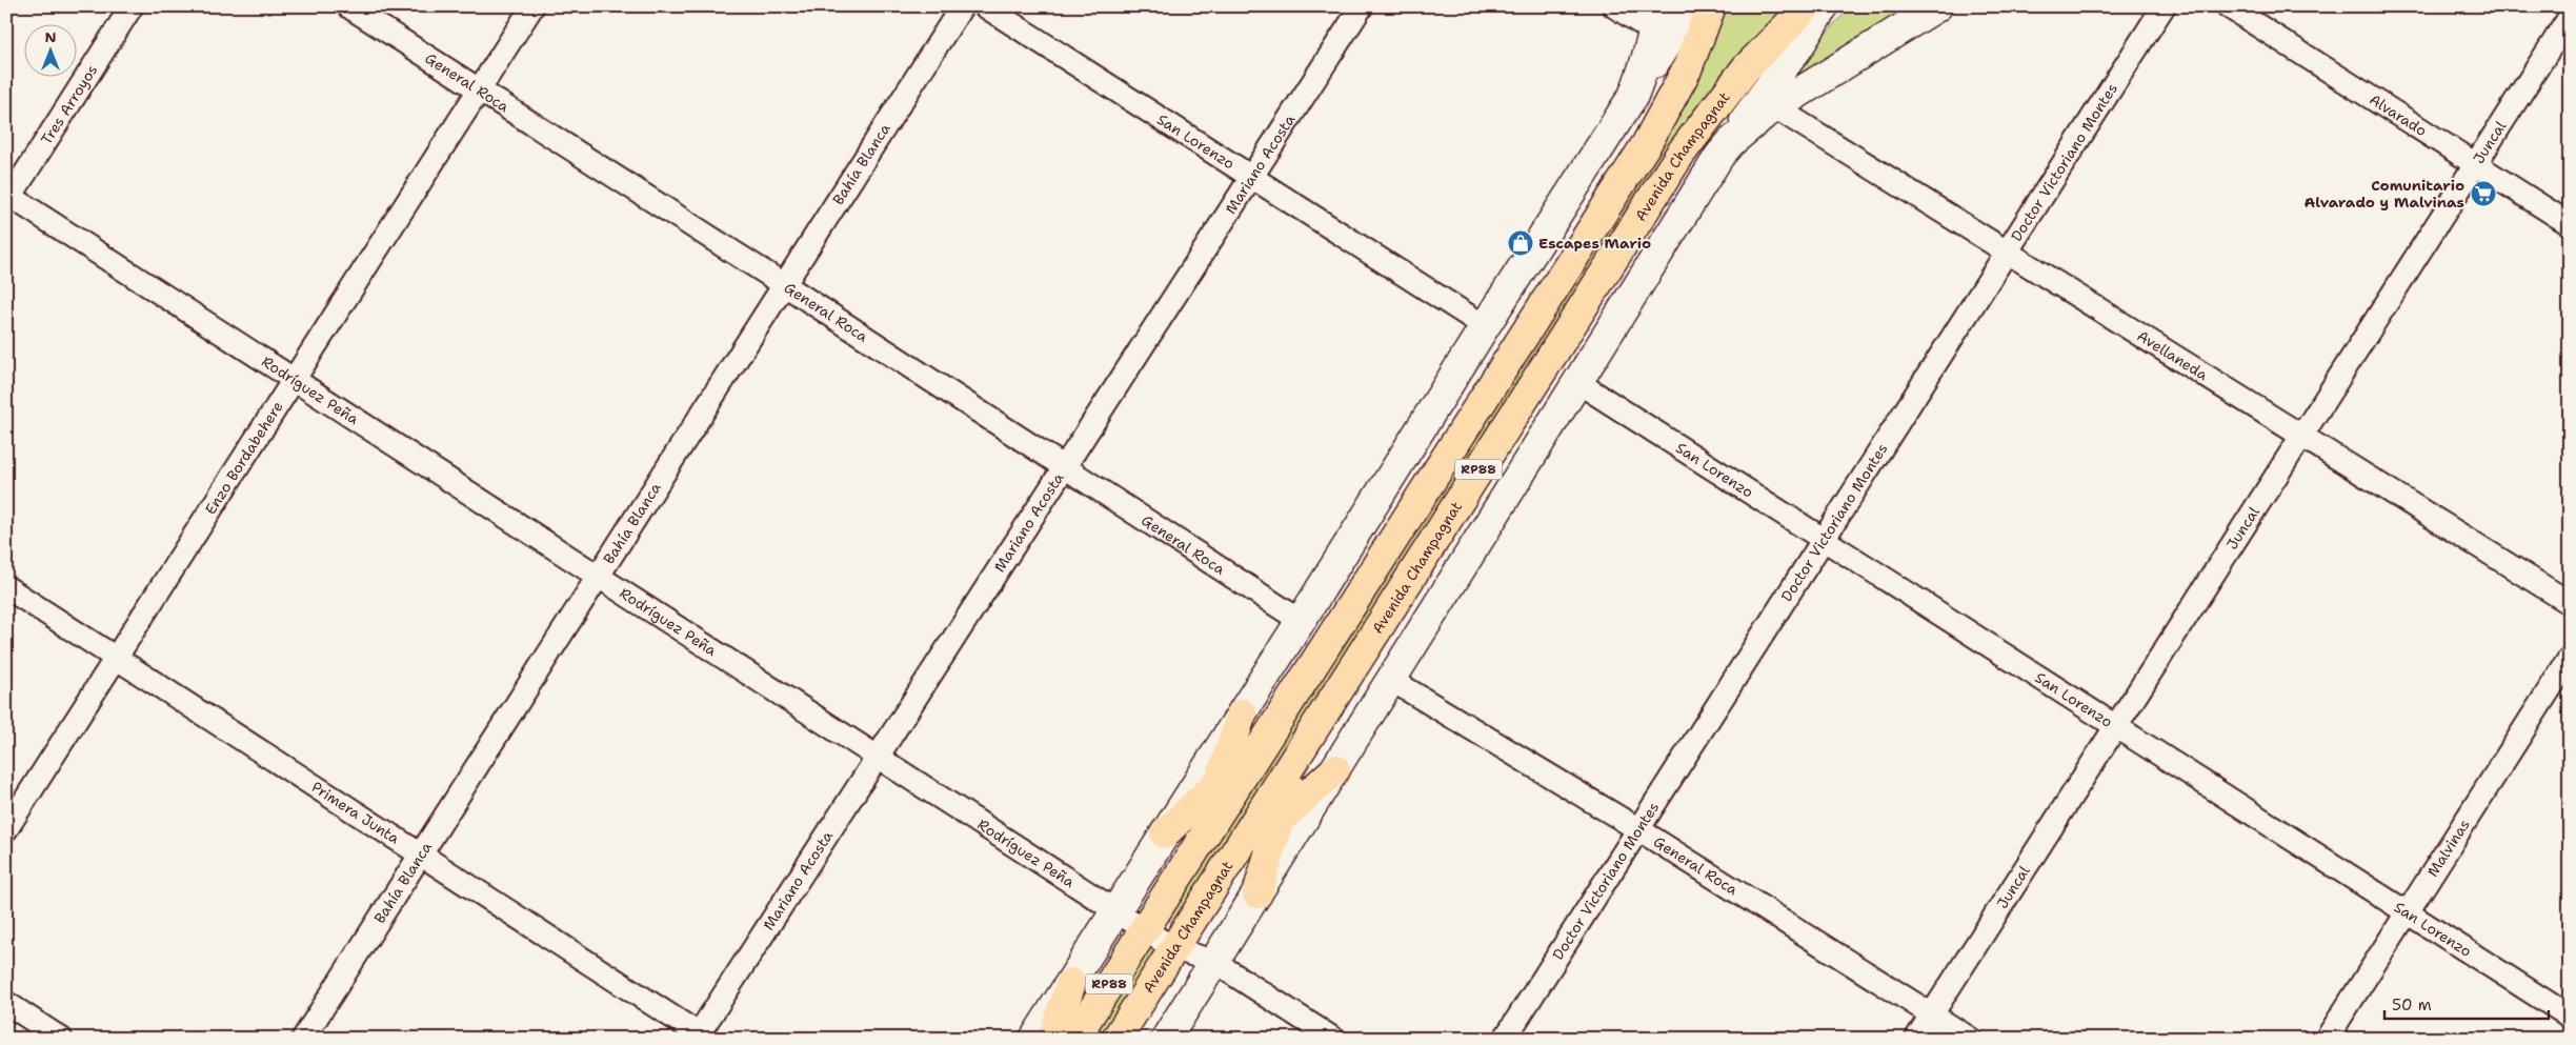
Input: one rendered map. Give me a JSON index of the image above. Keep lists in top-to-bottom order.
{
  "streets": {
    "highway": ["Avenida Champagnat", "RP88"],
    "street": [
      "General Roca",
      "Tres Arroyos",
      "Alvarado",
      "San Lorenzo",
      "Juncal",
      "Bahía Blanca",
      "Doctor Victoriano Montes",
      "Mariano Acosta",
      "Avellaneda",
      "Rodríguez Peña",
      "Enzo Bordabehere",
      "Primera Junta",
      "Malvinas"
    ]
  },
  "crossings": [
    ["General Roca", "Juncal"],
    ["General Roca", "Avenida Champagnat"],
    ["General Roca", "Bahía Blanca"],
    ["General Roca", "Doctor Victoriano Montes"],
    ["General Roca", "Mariano Acosta"],
    ["General Roca", "Enzo Bordabehere"],
    ["Tres Arroyos", "Rodríguez Peña"],
    ["Alvarado", "Juncal"],
    ["San Lorenzo", "Juncal"],
    ["San Lorenzo", "Avenida Champagnat"],
    ["San Lorenzo", "Doctor Victoriano Montes"],
    ["San Lorenzo", "Mariano Acosta"],
    ["San Lorenzo", "Malvinas"],
    ["Juncal", "Avellaneda"],
    ["Avenida Champagnat", "Avellaneda"],
    ["Avenida Champagnat", "Rodríguez Peña"],
    ["Bahía Blanca", "Rodríguez Peña"],
    ["Bahía Blanca", "Primera Junta"],
    ["Doctor Victoriano Montes", "Avellaneda"],
    ["Mariano Acosta", "Rodríguez Peña"],
    ["Mariano Acosta", "Primera Junta"],
    ["Rodríguez Peña", "Enzo Bordabehere"],
    ["Rodríguez Peña", "RP88"],
    ["Enzo Bordabehere", "Primera Junta"]
  ],
  "places": {
    "supermarket": ["Comunitario Alvarado y Malvinas"],
    "shop": ["Escapes Mario"]
  },
  "scale_bar": "50 m",
  "north": "top"
}
